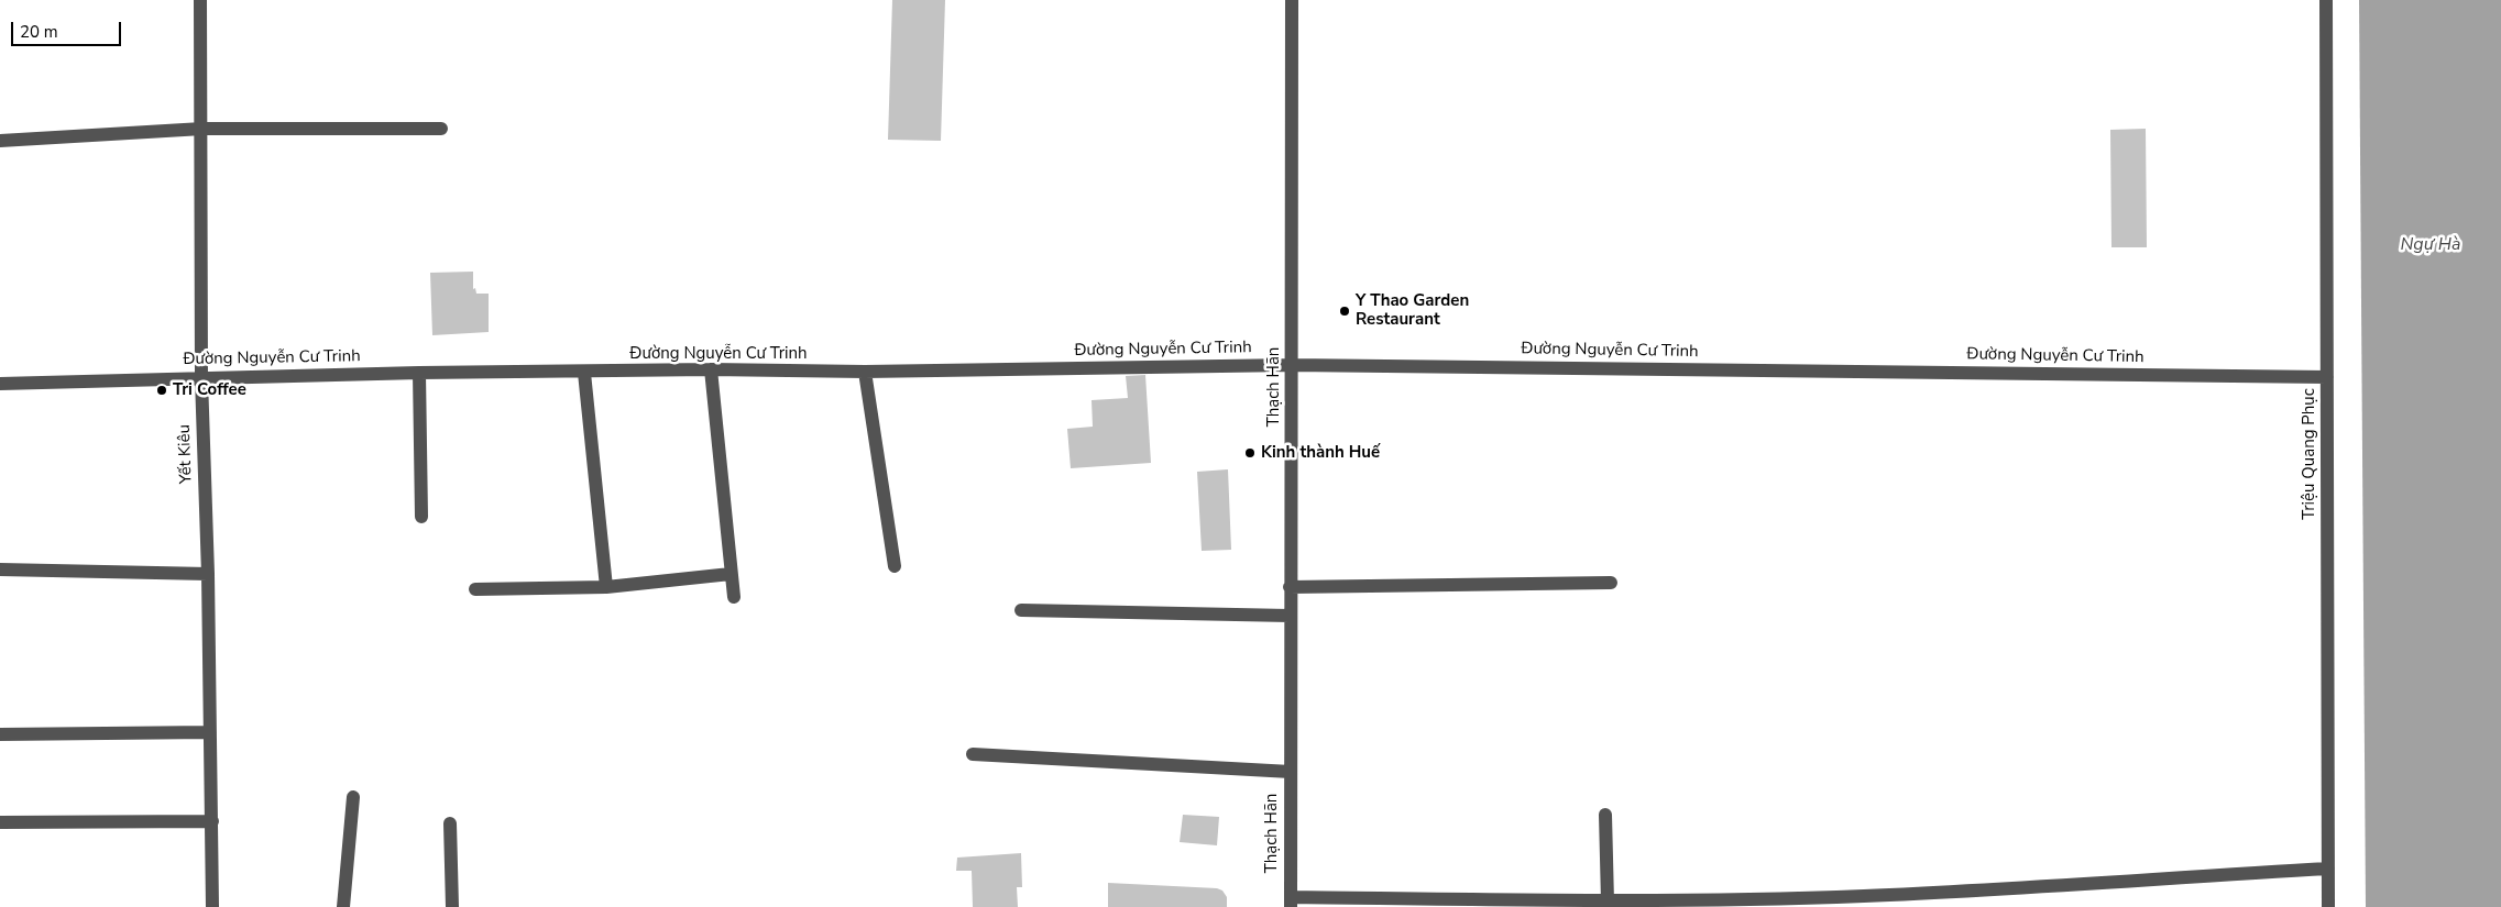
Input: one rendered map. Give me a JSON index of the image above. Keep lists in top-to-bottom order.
{
  "streets": {
    "street": [
      "Đường Nguyễn Cư Trinh",
      "Thạch Hãn",
      "Yết Kiêu",
      "Triệu Quang Phục"
    ]
  },
  "crossings": [
    ["Đường Nguyễn Cư Trinh", "Thạch Hãn"],
    ["Đường Nguyễn Cư Trinh", "Yết Kiêu"],
    ["Đường Nguyễn Cư Trinh", "Triệu Quang Phục"]
  ],
  "water": ["Ngự Hà"],
  "places": ["Y Thao Garden Restaurant", "Tri Coffee", "Kinh thành Huế"],
  "scale_bar": "20 m"
}
